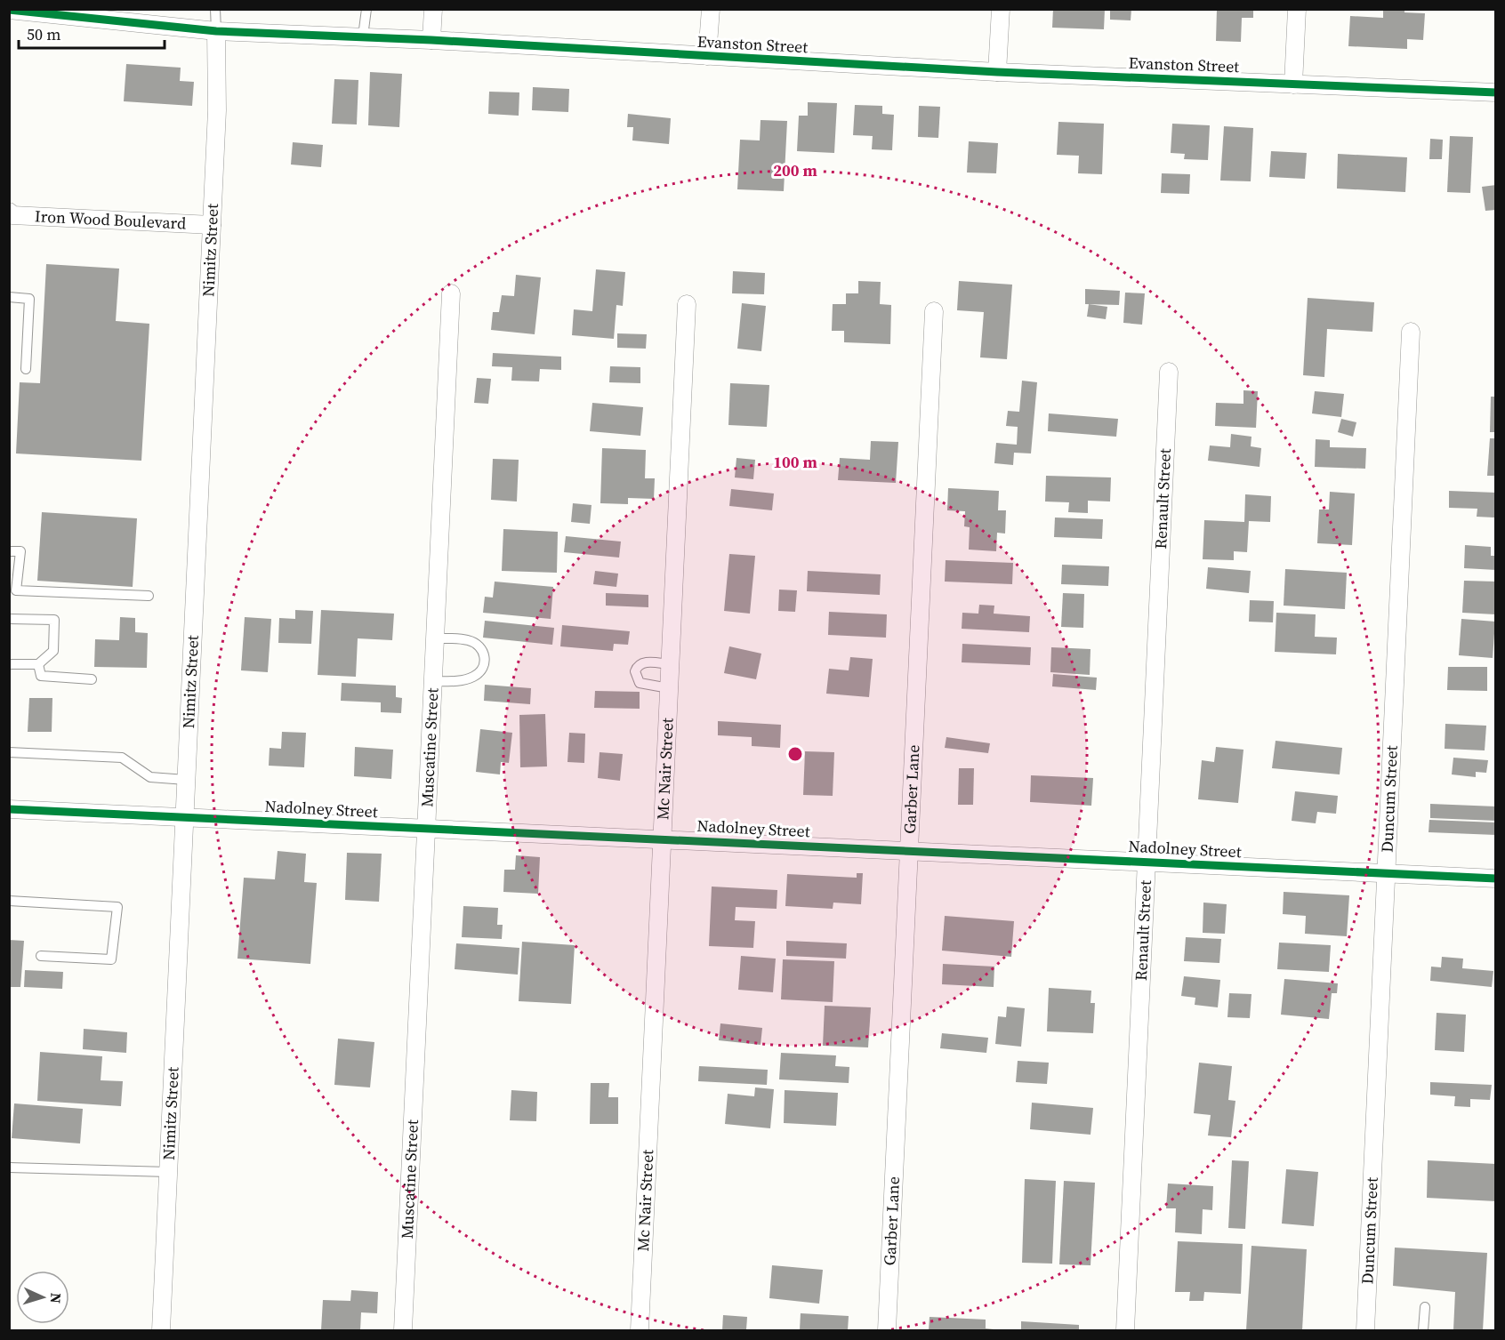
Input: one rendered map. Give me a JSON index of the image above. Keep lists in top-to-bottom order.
{
  "streets": {
    "street": [
      "Evanston Street",
      "Iron Wood Boulevard",
      "Nimitz Street",
      "Renault Street",
      "Muscatine Street",
      "Mc Nair Street",
      "Garber Lane",
      "Duncum Street",
      "Nadolney Street"
    ]
  },
  "crossings": [
    ["Evanston Street", "Nimitz Street"],
    ["Iron Wood Boulevard", "Nimitz Street"],
    ["Nimitz Street", "Nadolney Street"],
    ["Renault Street", "Nadolney Street"],
    ["Muscatine Street", "Nadolney Street"],
    ["Mc Nair Street", "Nadolney Street"],
    ["Garber Lane", "Nadolney Street"],
    ["Duncum Street", "Nadolney Street"]
  ],
  "scale_bar": "50 m",
  "north": "right",
  "rings": ["200 m", "100 m"]
}
